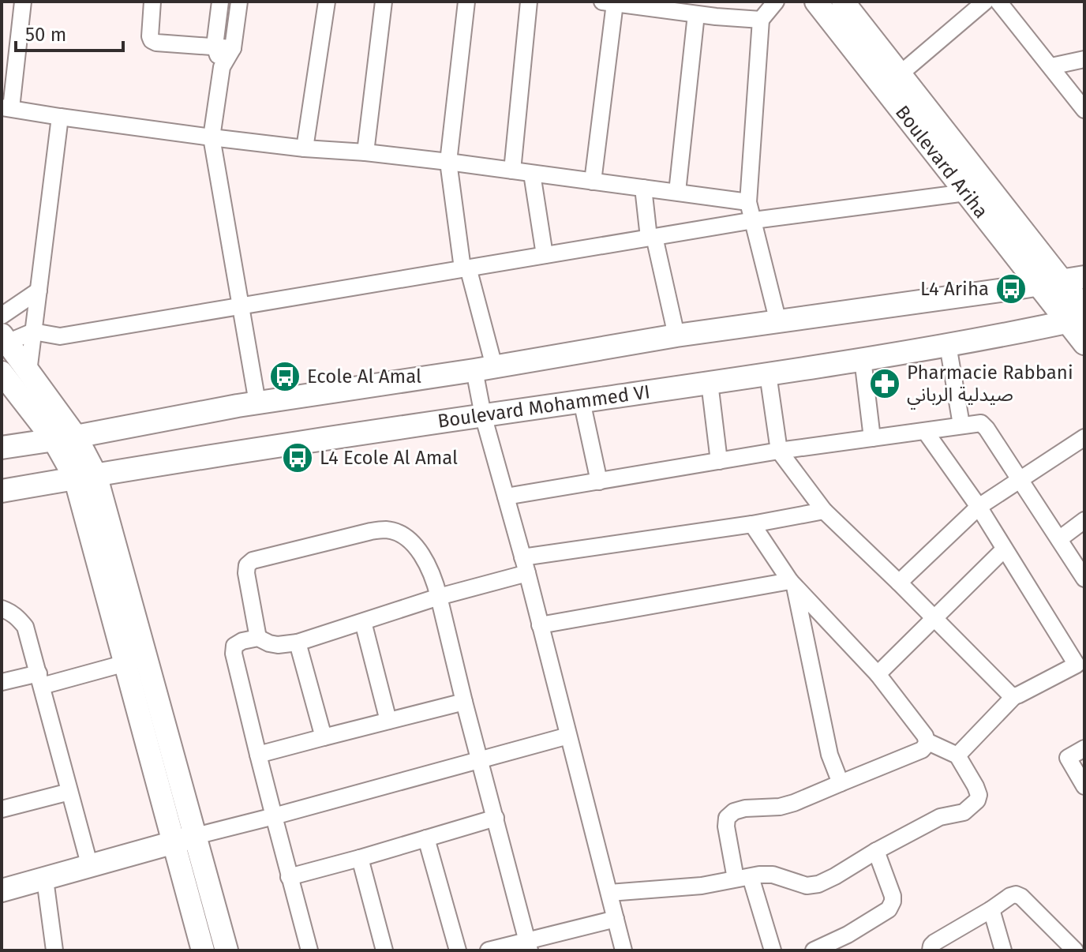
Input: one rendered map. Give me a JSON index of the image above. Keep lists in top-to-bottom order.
{
  "streets": {
    "main road": ["Boulevard Ariha", "Boulevard Mohammed VI"]
  },
  "crossings": [
    ["Boulevard Ariha", "Boulevard Mohammed VI"]
  ],
  "places": {
    "bus stop": ["L4 Ariha", "Ecole Al Amal", "L4 Ecole Al Amal"],
    "pharmacy": ["Pharmacie Rabbani صيدلية الرباني"]
  },
  "scale_bar": "50 m"
}
